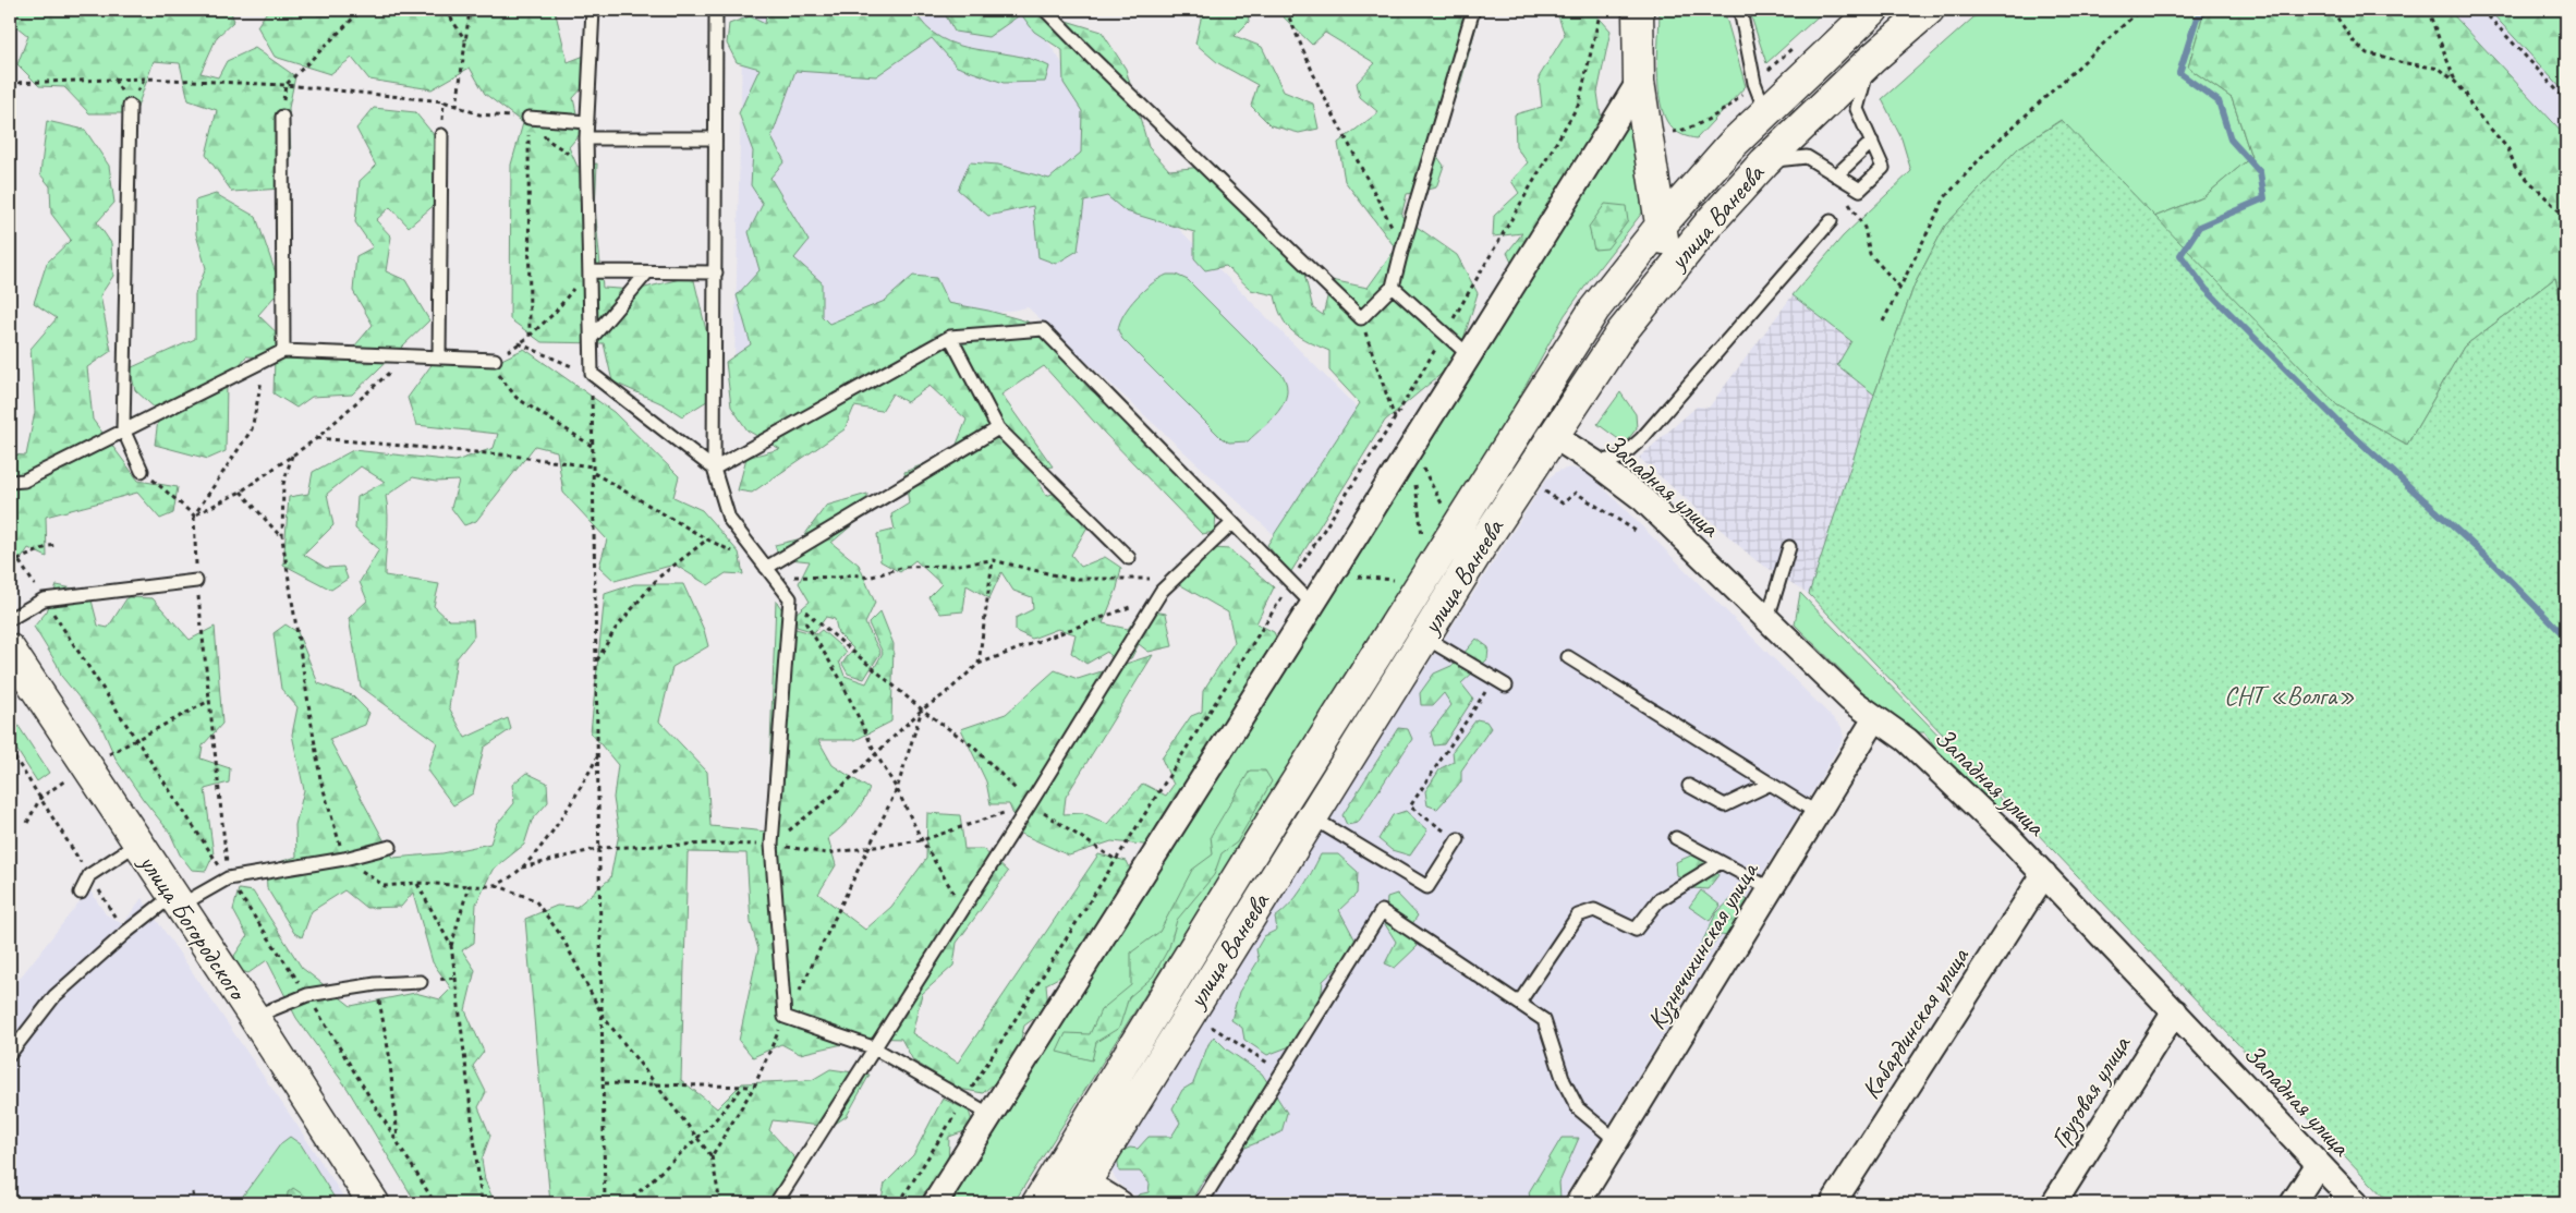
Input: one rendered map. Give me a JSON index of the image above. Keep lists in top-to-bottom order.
{
  "streets": {
    "main road": ["улица Ванеева", "улица Богородского"],
    "street": [
      "Западная улица",
      "Кузнечихинская улица",
      "Кабардинская улица",
      "Грузовая улица"
    ]
  },
  "crossings": [
    ["улица Ванеева", "Западная улица"],
    ["Западная улица", "Кузнечихинская улица"],
    ["Западная улица", "Кабардинская улица"],
    ["Западная улица", "Грузовая улица"]
  ],
  "parks": ["СНТ «Волга»"]
}
